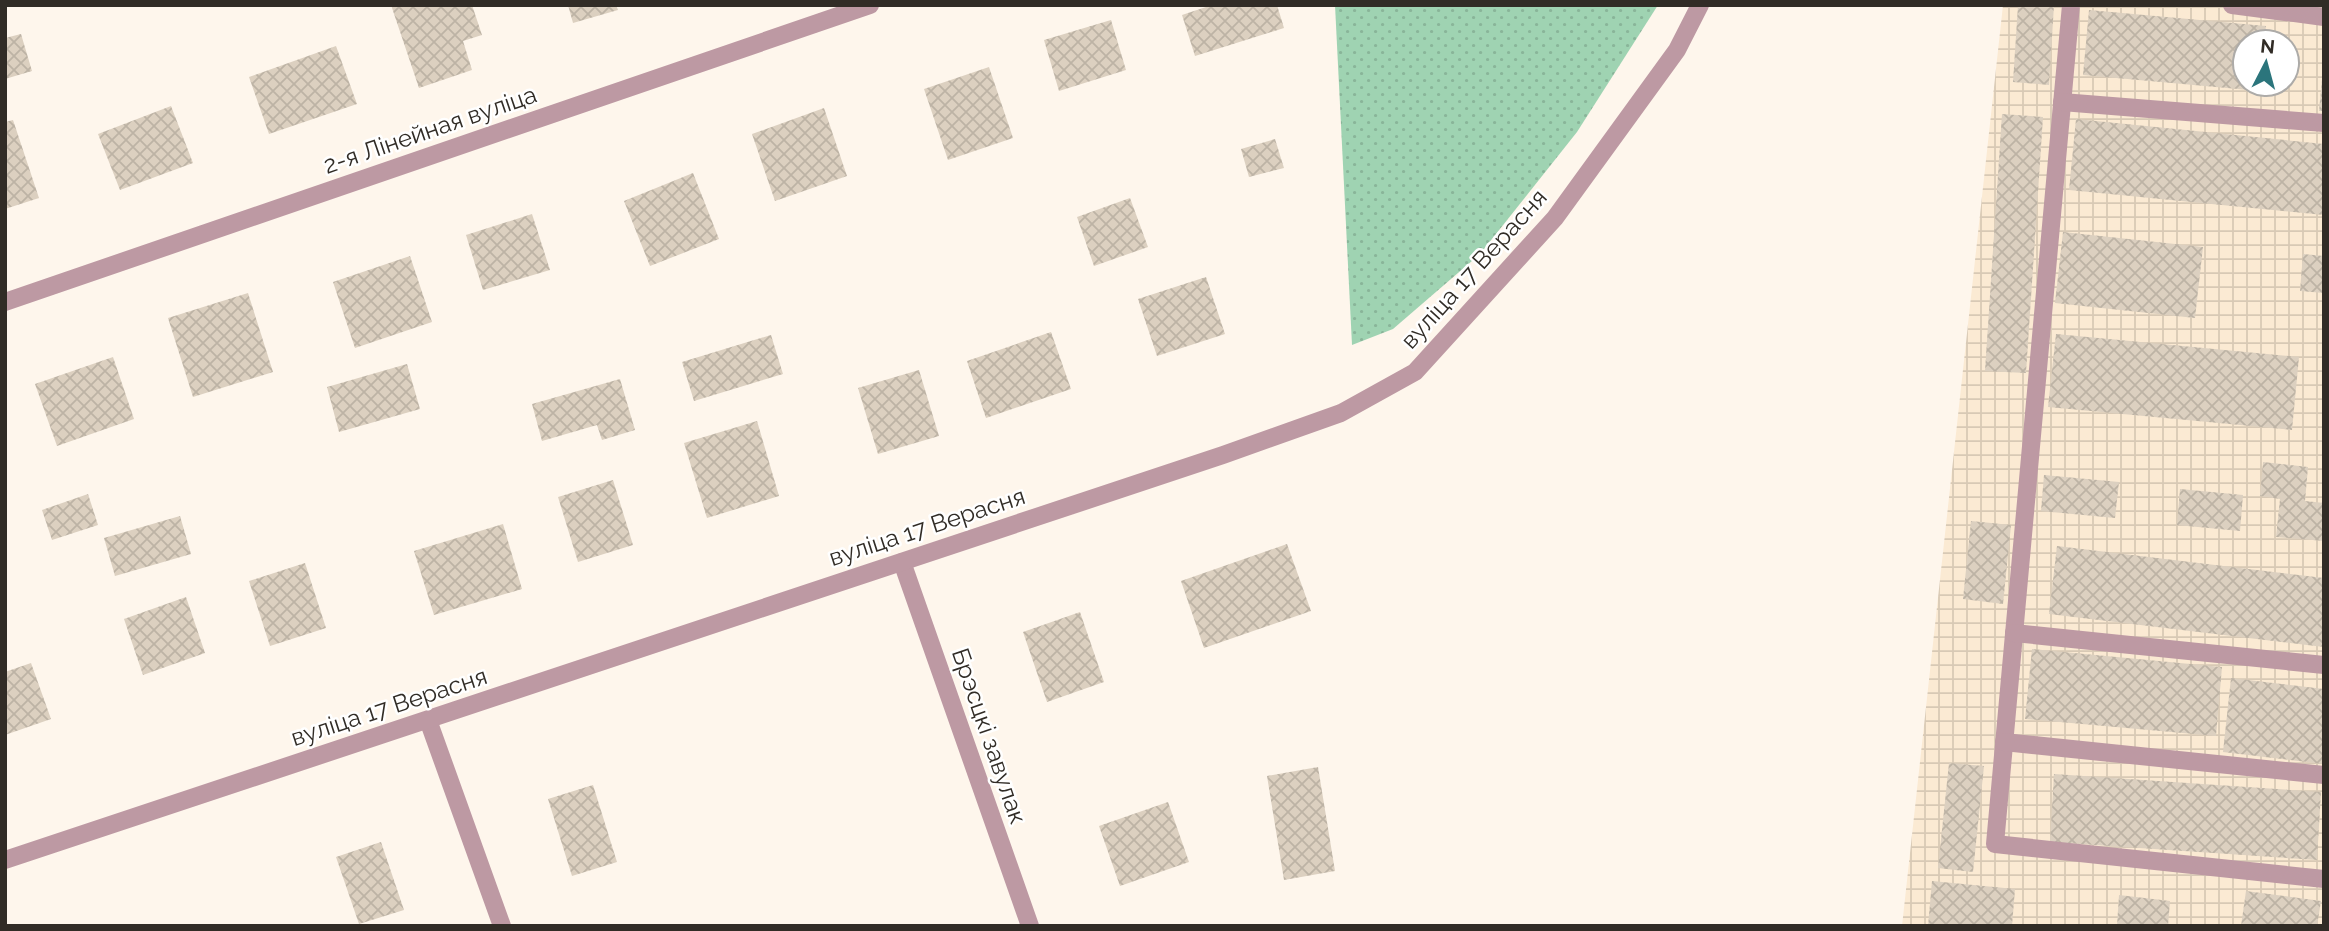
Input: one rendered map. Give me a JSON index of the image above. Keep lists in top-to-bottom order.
{
  "streets": {
    "street": ["2-я Лінейная вуліца", "вуліца 17 Верасня", "Брэсцкі завулак"]
  },
  "crossings": [
    ["вуліца 17 Верасня", "Брэсцкі завулак"]
  ],
  "north": "top"
}
